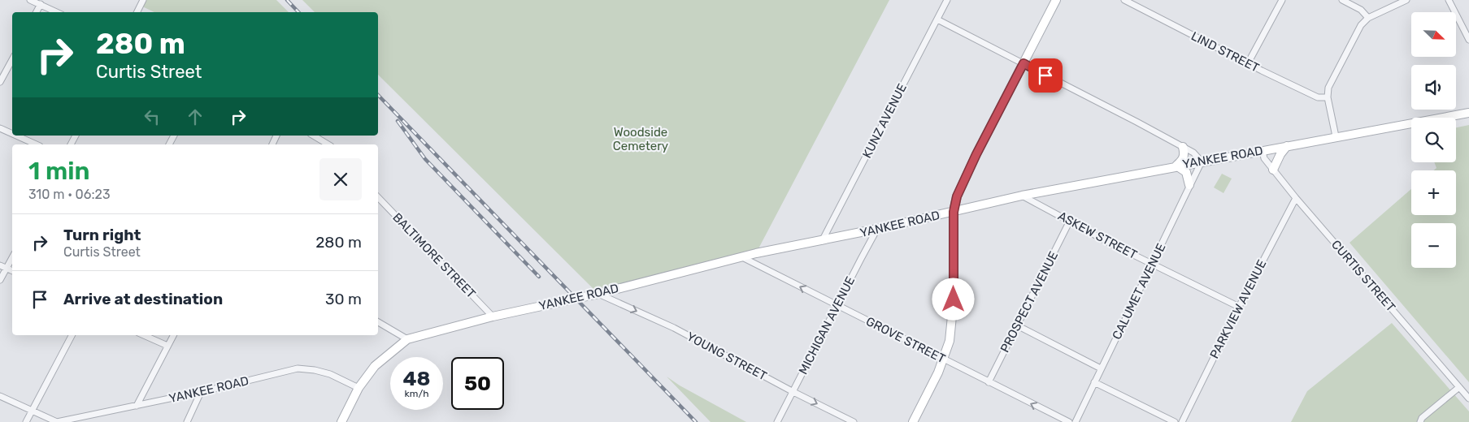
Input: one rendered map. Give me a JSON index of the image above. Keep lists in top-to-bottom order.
{
  "streets": {
    "street": [
      "LIND STREET",
      "KUNZ AVENUE",
      "YANKEE ROAD",
      "ASKEW STREET",
      "BALTIMORE STREET",
      "CURTIS STREET",
      "CALUMET AVENUE",
      "PROSPECT AVENUE",
      "PARKVIEW AVENUE",
      "MICHIGAN AVENUE",
      "GROVE STREET",
      "YOUNG STREET"
    ]
  },
  "crossings": [
    ["KUNZ AVENUE", "YANKEE ROAD"],
    ["YANKEE ROAD", "ASKEW STREET"],
    ["YANKEE ROAD", "BALTIMORE STREET"],
    ["YANKEE ROAD", "CURTIS STREET"],
    ["YANKEE ROAD", "CALUMET AVENUE"],
    ["YANKEE ROAD", "MICHIGAN AVENUE"],
    ["YANKEE ROAD", "GROVE STREET"],
    ["YANKEE ROAD", "YOUNG STREET"],
    ["ASKEW STREET", "CALUMET AVENUE"],
    ["ASKEW STREET", "PROSPECT AVENUE"],
    ["ASKEW STREET", "PARKVIEW AVENUE"],
    ["CURTIS STREET", "PARKVIEW AVENUE"],
    ["PROSPECT AVENUE", "GROVE STREET"],
    ["MICHIGAN AVENUE", "GROVE STREET"],
    ["MICHIGAN AVENUE", "YOUNG STREET"]
  ],
  "one_way": ["GROVE STREET", "YOUNG STREET"],
  "parks": ["Woodside Cemetery"],
  "north": "bottom right",
  "page": {
    "map_buttons": ["+", "−"],
    "turn": ["280 m", "Curtis Street"],
    "heading": ["1 min", "310 m · 06:23"],
    "list": [
      {
        "name": "Turn right",
        "note": "Curtis Street",
        "value": "280 m"
      },
      {
        "name": "Arrive at destination",
        "value": "30 m"
      }
    ],
    "speed": "48 km/h",
    "limit": "50"
  }
}
